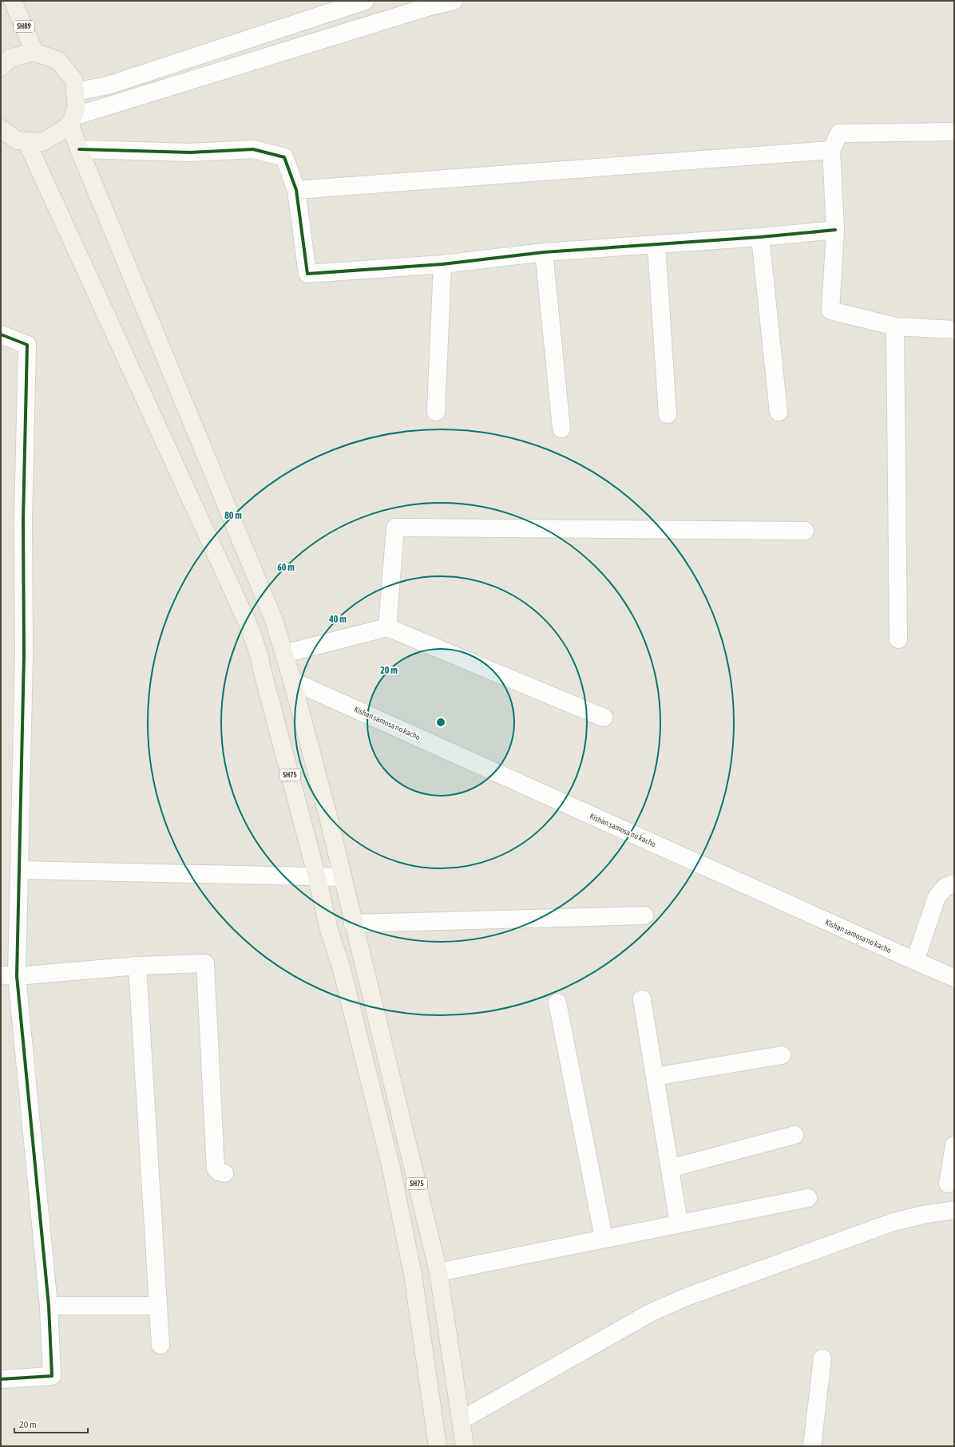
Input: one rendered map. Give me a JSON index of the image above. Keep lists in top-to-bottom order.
{
  "streets": {
    "main road": ["SH89", "SH75"],
    "street": ["Kishan samosa no kacho"]
  },
  "crossings": [
    ["Kishan samosa no kacho", "SH75"]
  ],
  "scale_bar": "20 m",
  "rings": [
    "80 m",
    "60 m",
    "40 m",
    "20 m"
  ]
}
